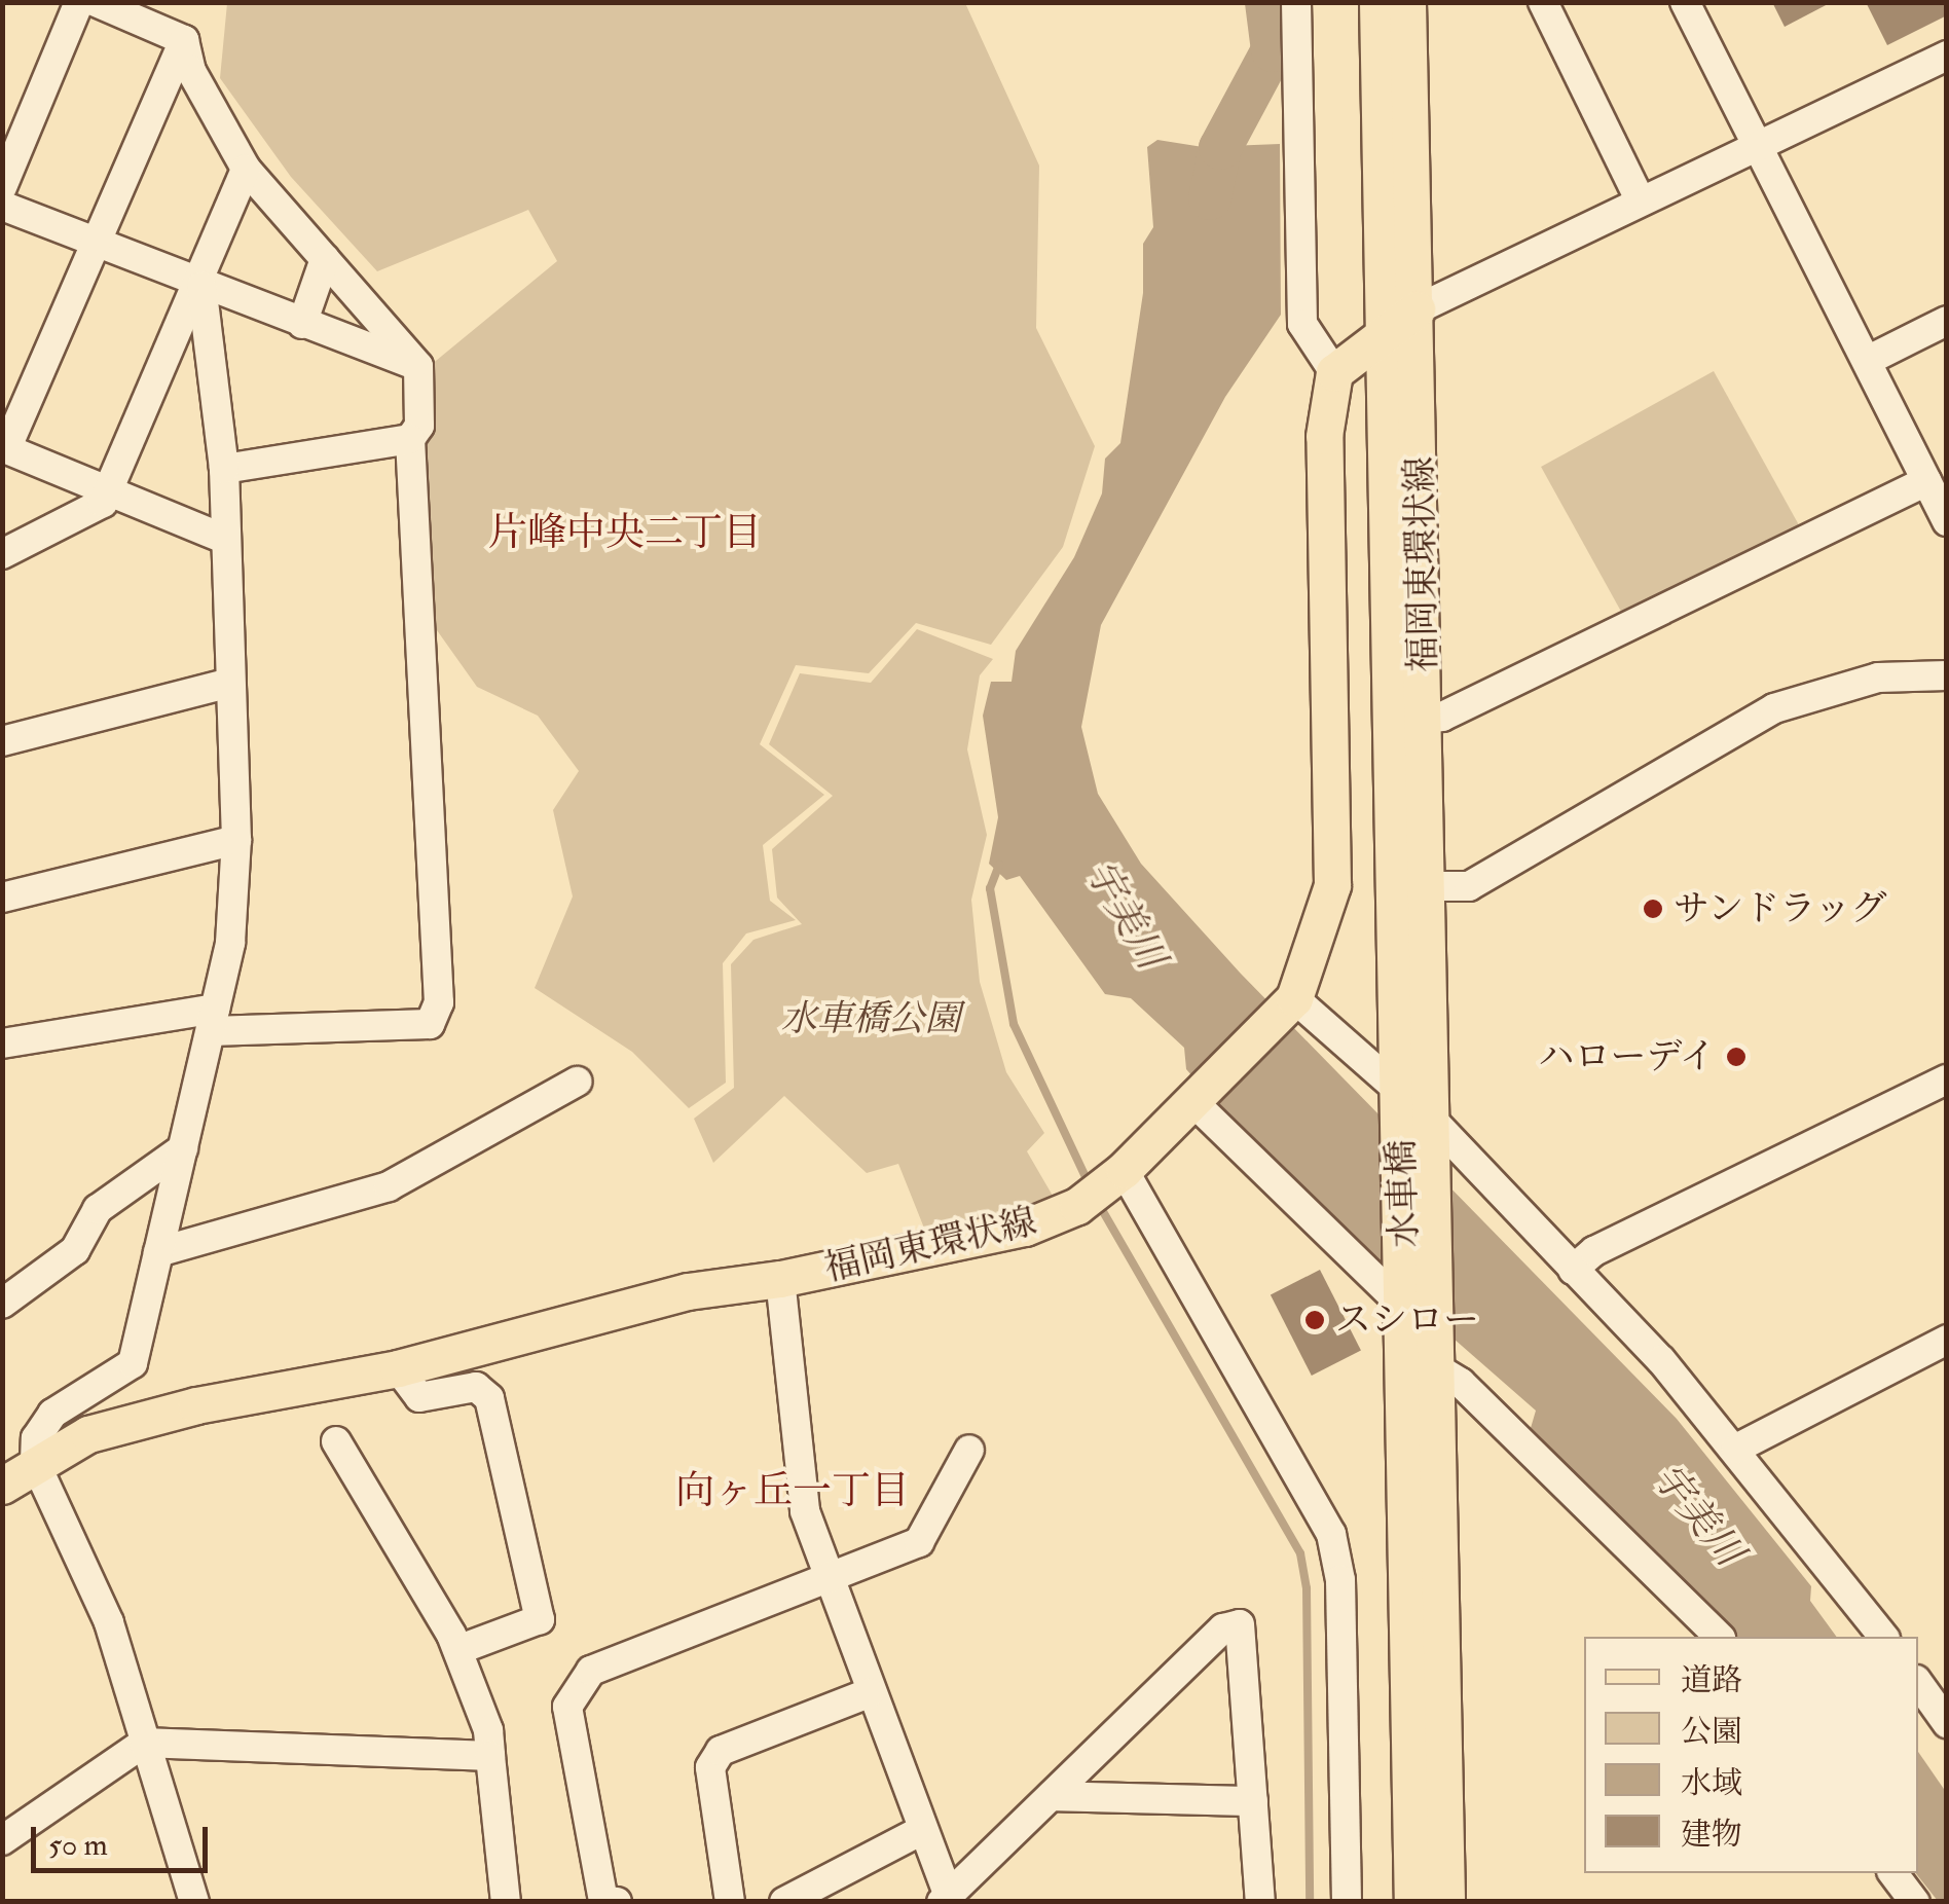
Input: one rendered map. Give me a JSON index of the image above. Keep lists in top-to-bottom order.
{
  "streets": {
    "main road": ["福岡東環状線", "水車橋"]
  },
  "crossings": [
    ["福岡東環状線", "水車橋"]
  ],
  "districts": ["片峰中央二丁目", "向ヶ丘一丁目"],
  "water": ["宇美川"],
  "parks": ["水車橋公園"],
  "places": ["サンドラッグ", "ハローデイ", "スシロー"],
  "legend": [
    "道路",
    "公園",
    "水域",
    "建物"
  ],
  "scale_bar": "50 m"
}
